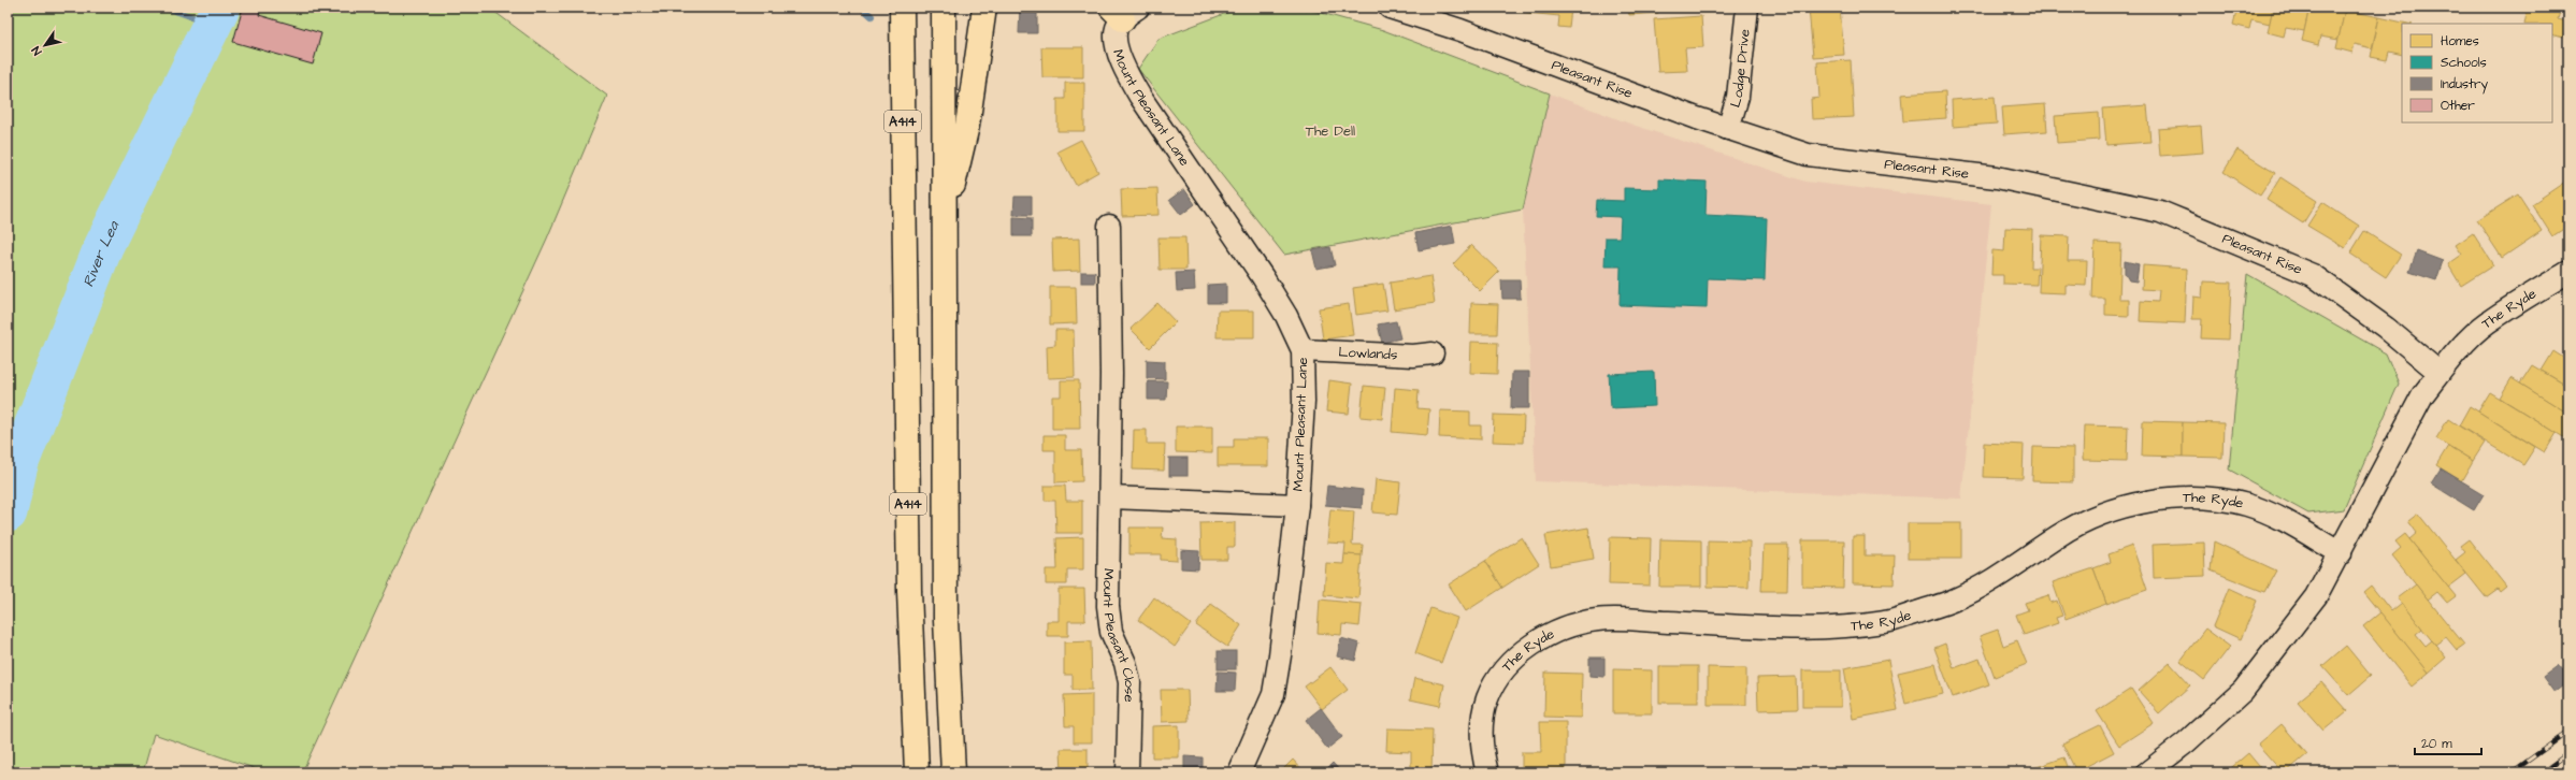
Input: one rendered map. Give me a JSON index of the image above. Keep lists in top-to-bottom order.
{
  "streets": {
    "highway": ["A414"],
    "street": [
      "Lodge Drive",
      "Pleasant Rise",
      "Mount Pleasant Lane",
      "The Ryde",
      "Lowlands",
      "Mount Pleasant Close"
    ]
  },
  "crossings": [
    ["Lodge Drive", "Pleasant Rise"],
    ["Pleasant Rise", "The Ryde"],
    ["Mount Pleasant Lane", "Lowlands"]
  ],
  "water": ["River Lea"],
  "parks": ["The Dell"],
  "legend": [
    "Homes",
    "Schools",
    "Industry",
    "Other"
  ],
  "scale_bar": "20 m",
  "north": "bottom left"
}
